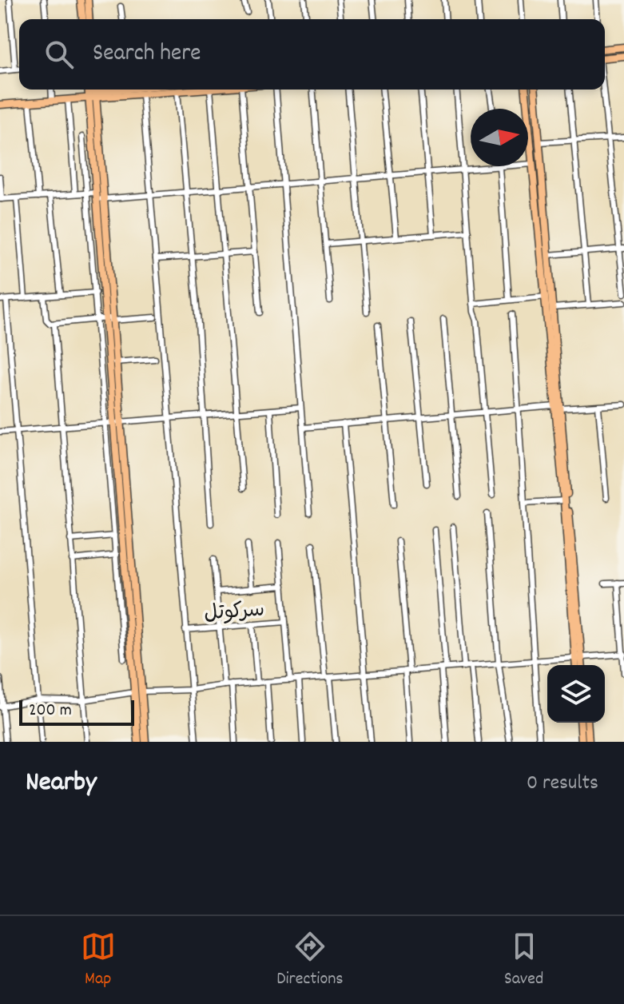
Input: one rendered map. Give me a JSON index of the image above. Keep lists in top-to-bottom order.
{
  "streets": {
    "street": ["سرکوتل"]
  },
  "scale_bar": "200 m",
  "north": "right",
  "page": {
    "search": "Search here",
    "scale": "200 m",
    "heading": ["Nearby", "0 results"],
    "nav": ["Map", "Directions", "Saved"]
  }
}
